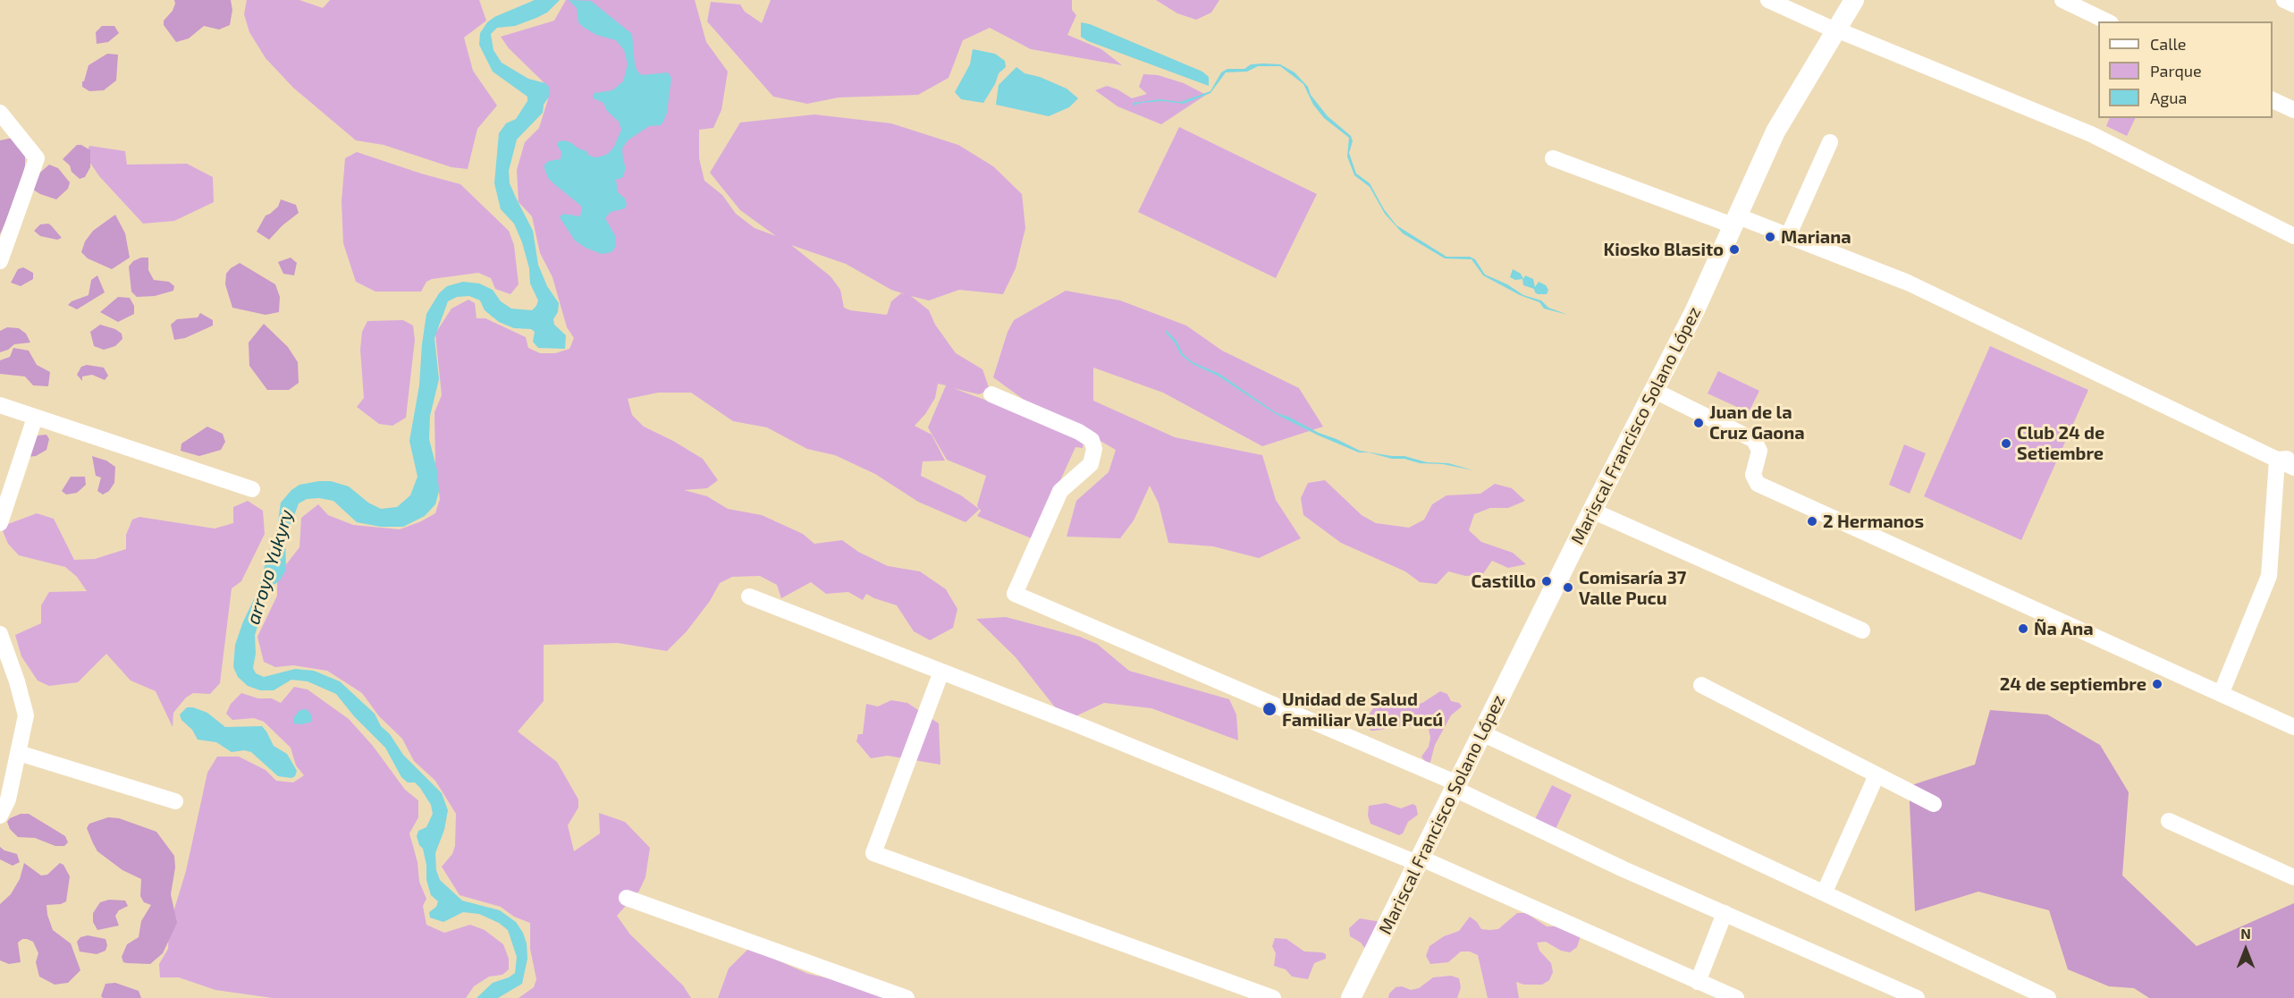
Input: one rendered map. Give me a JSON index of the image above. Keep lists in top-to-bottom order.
{
  "streets": {
    "main road": ["Mariscal Francisco Solano López"]
  },
  "water": ["arroyo Yukyry"],
  "places": [
    "Mariana",
    "Kiosko Blasito",
    "Juan de la Cruz Gaona",
    "Club 24 de Setiembre",
    "2 Hermanos",
    "Castillo",
    "Comisaría 37 Valle Pucu",
    "Ña Ana",
    "24 de septiembre",
    "Unidad de Salud Familiar Valle Pucú"
  ],
  "legend": ["Calle", "Parque", "Agua"],
  "north": "top"
}
